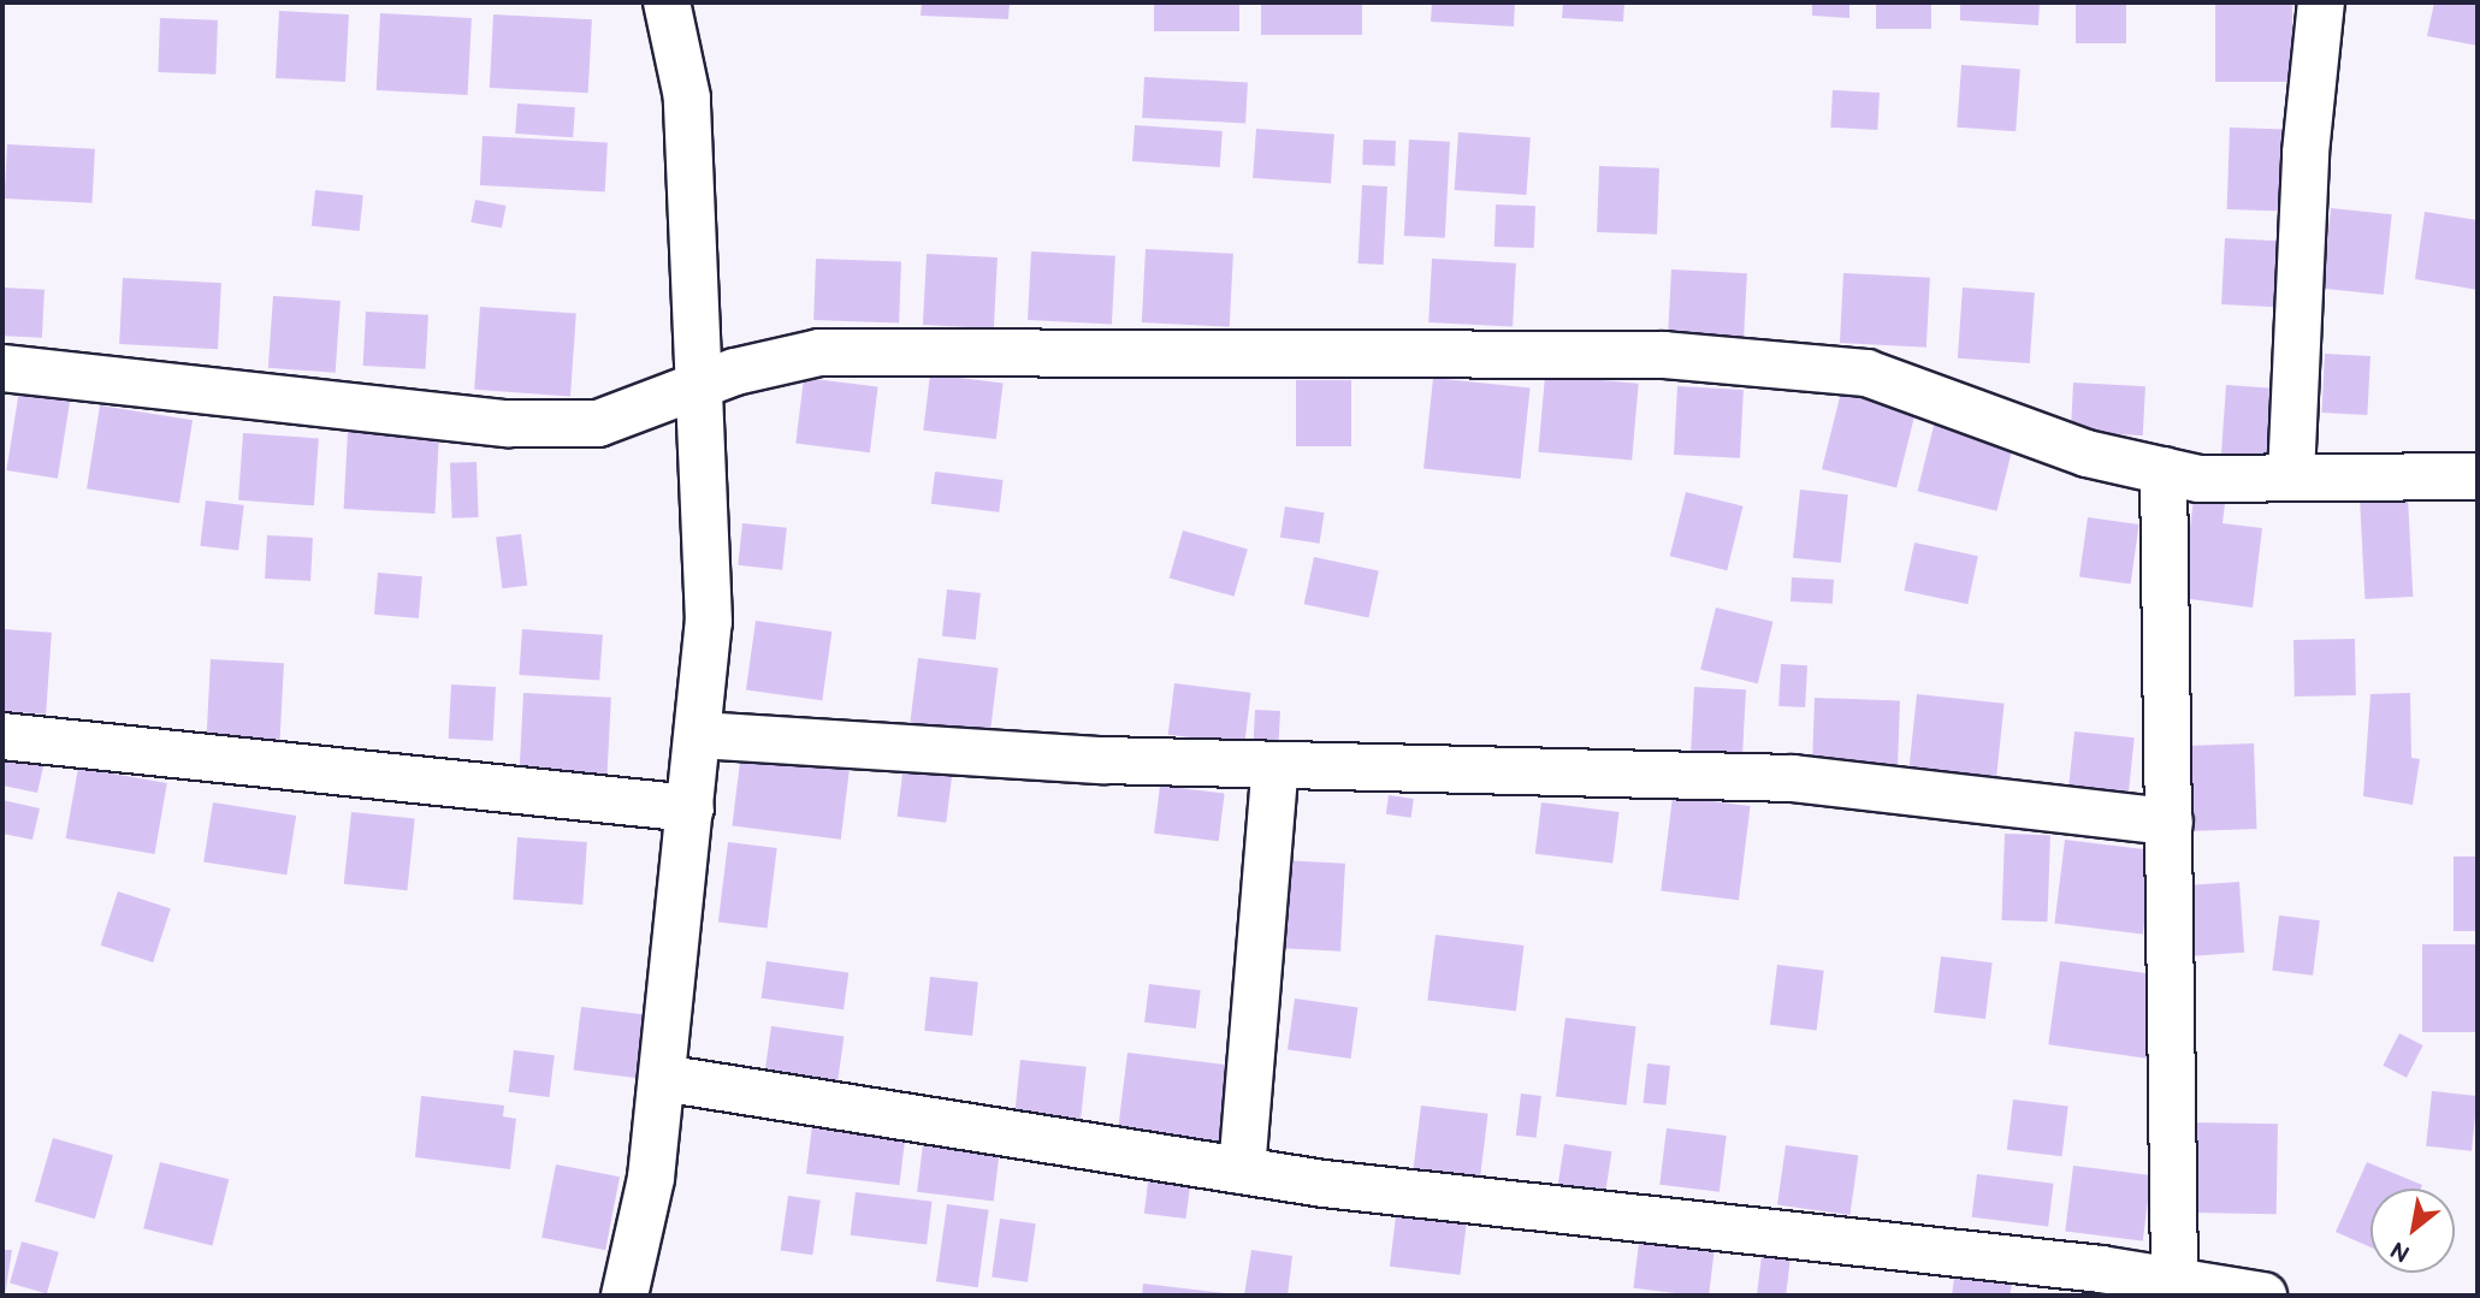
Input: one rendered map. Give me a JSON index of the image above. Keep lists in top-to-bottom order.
{
  "north": "bottom left"
}
